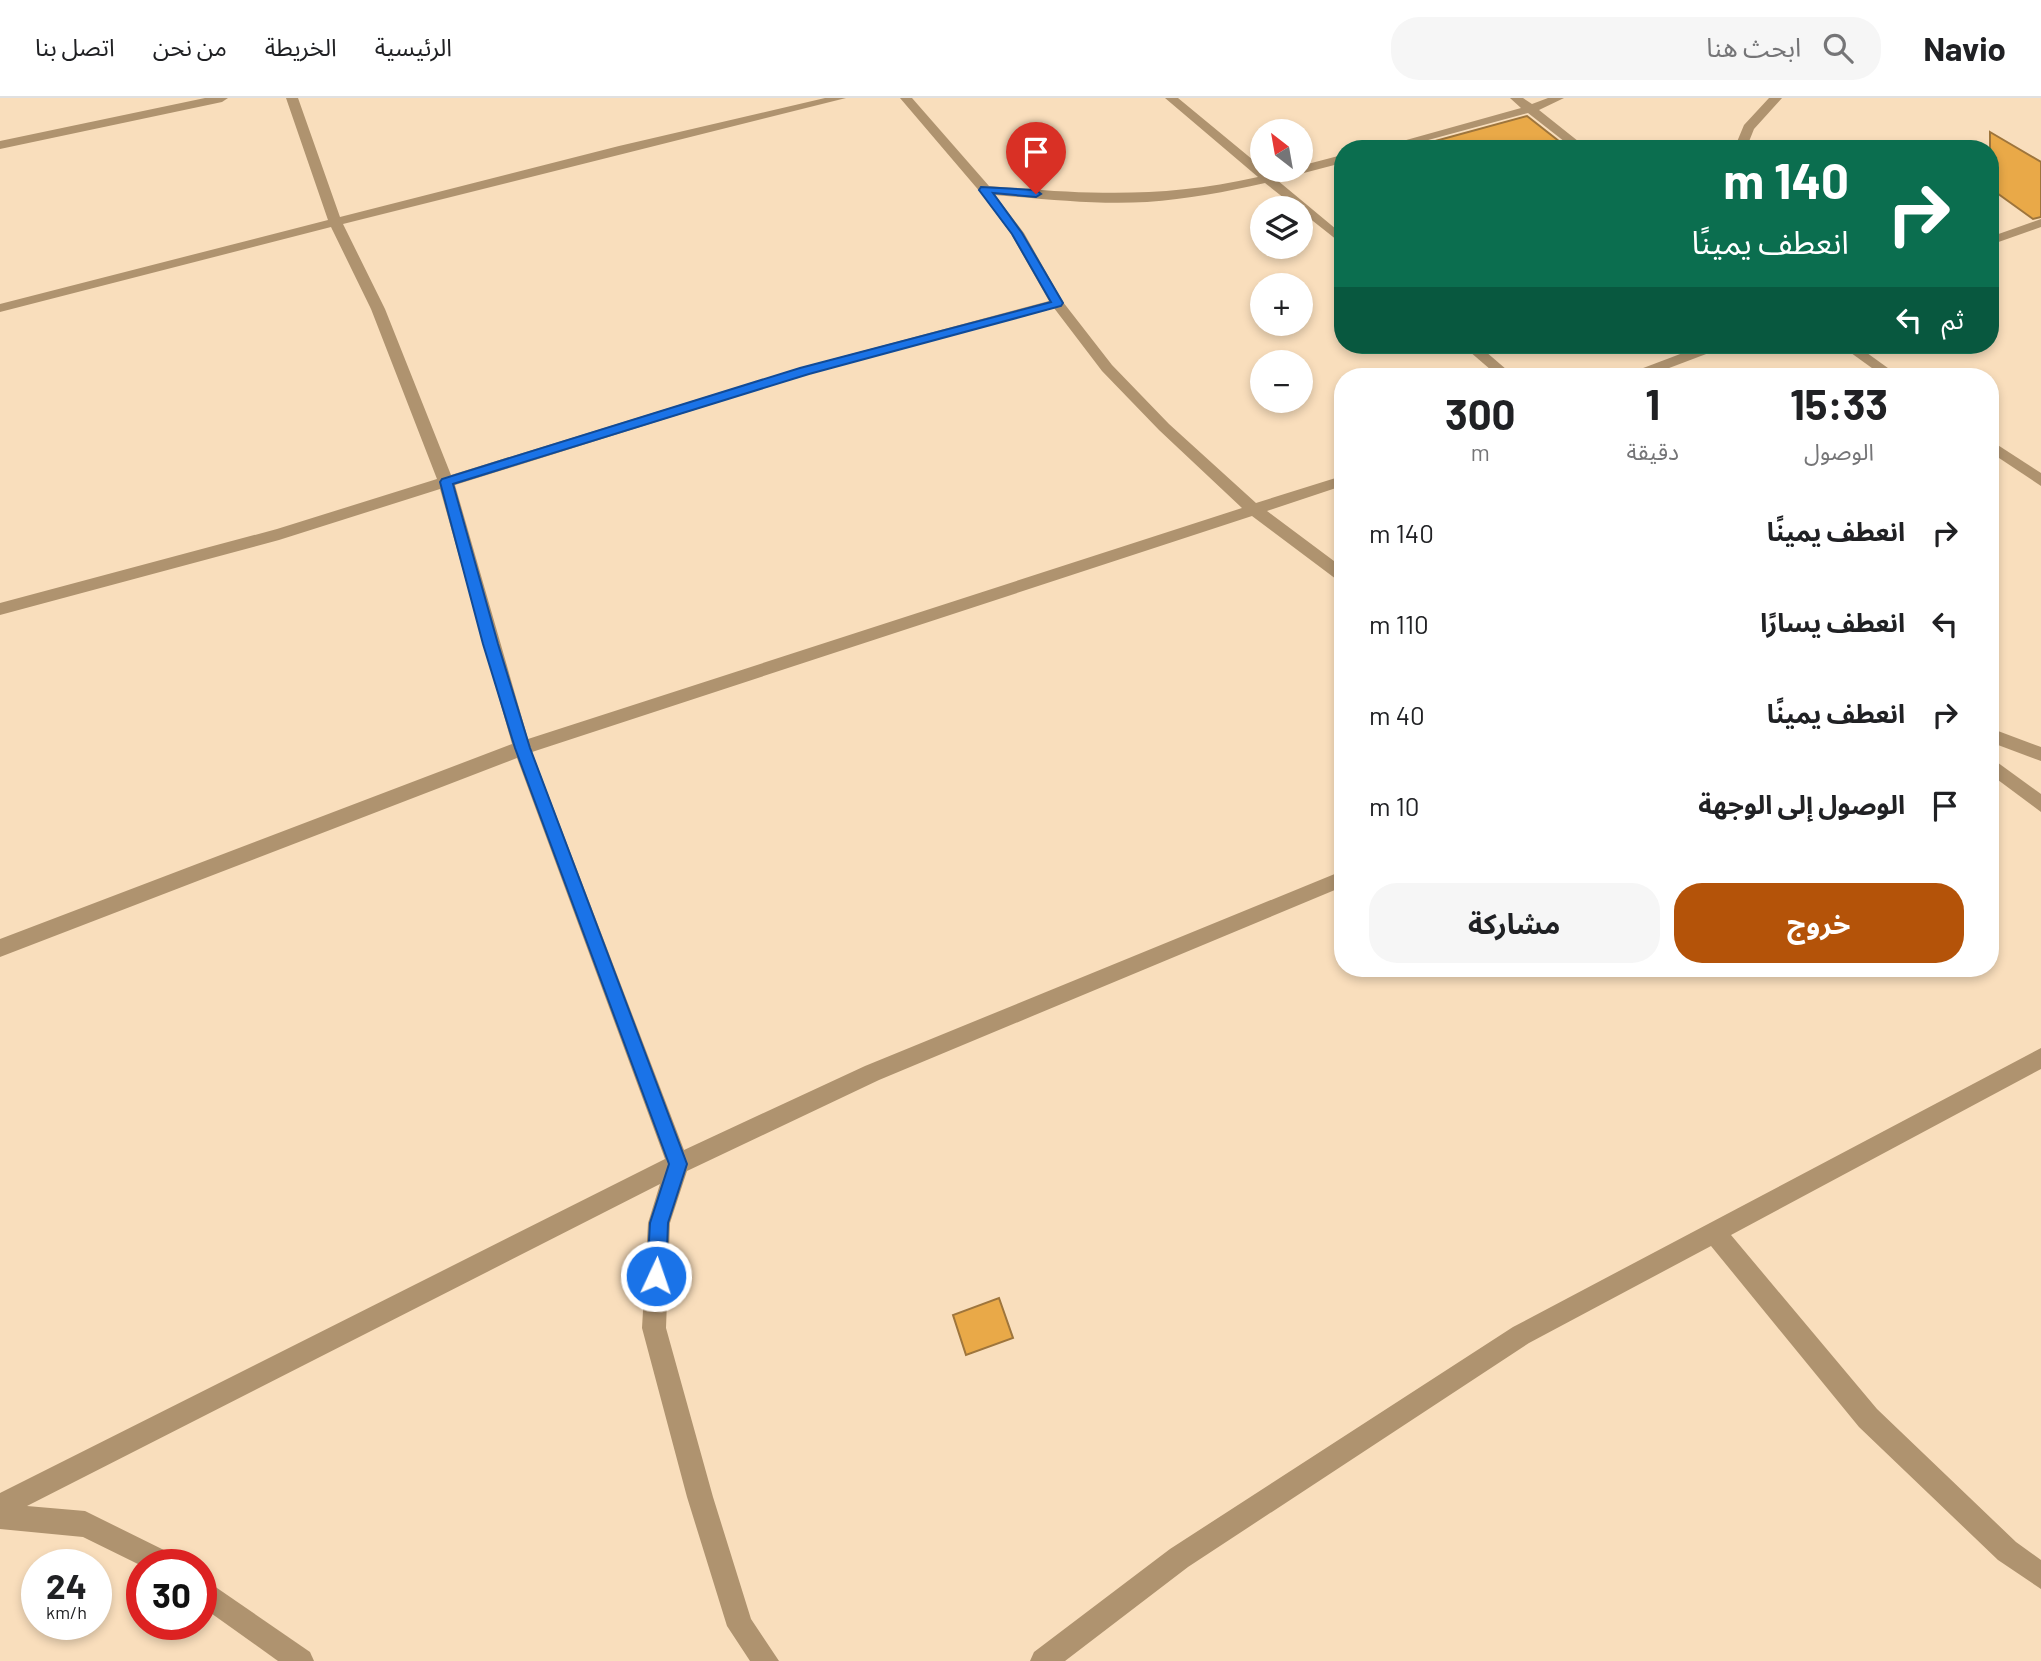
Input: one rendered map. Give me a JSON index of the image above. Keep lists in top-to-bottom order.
{
  "north": "top left",
  "page": {
    "header": "Navio",
    "search": "ابحث هنا",
    "nav": [
      "الرئيسية",
      "الخريطة",
      "من نحن",
      "اتصل بنا"
    ],
    "map_buttons": ["+", "−"],
    "turn": ["140 m", "انعطف يمينًا"],
    "then": "ثم",
    "eta": [
      "15:33",
      "الوصول",
      "1",
      "دقيقة",
      "300",
      "m"
    ],
    "list": [
      {
        "name": "انعطف يمينًا",
        "value": "140 m"
      },
      {
        "name": "انعطف يسارًا",
        "value": "110 m"
      },
      {
        "name": "انعطف يمينًا",
        "value": "40 m"
      },
      {
        "name": "الوصول إلى الوجهة",
        "value": "10 m"
      }
    ],
    "buttons": ["خروج", "مشاركة"],
    "speed": "24 km/h",
    "limit": "30"
  }
}
